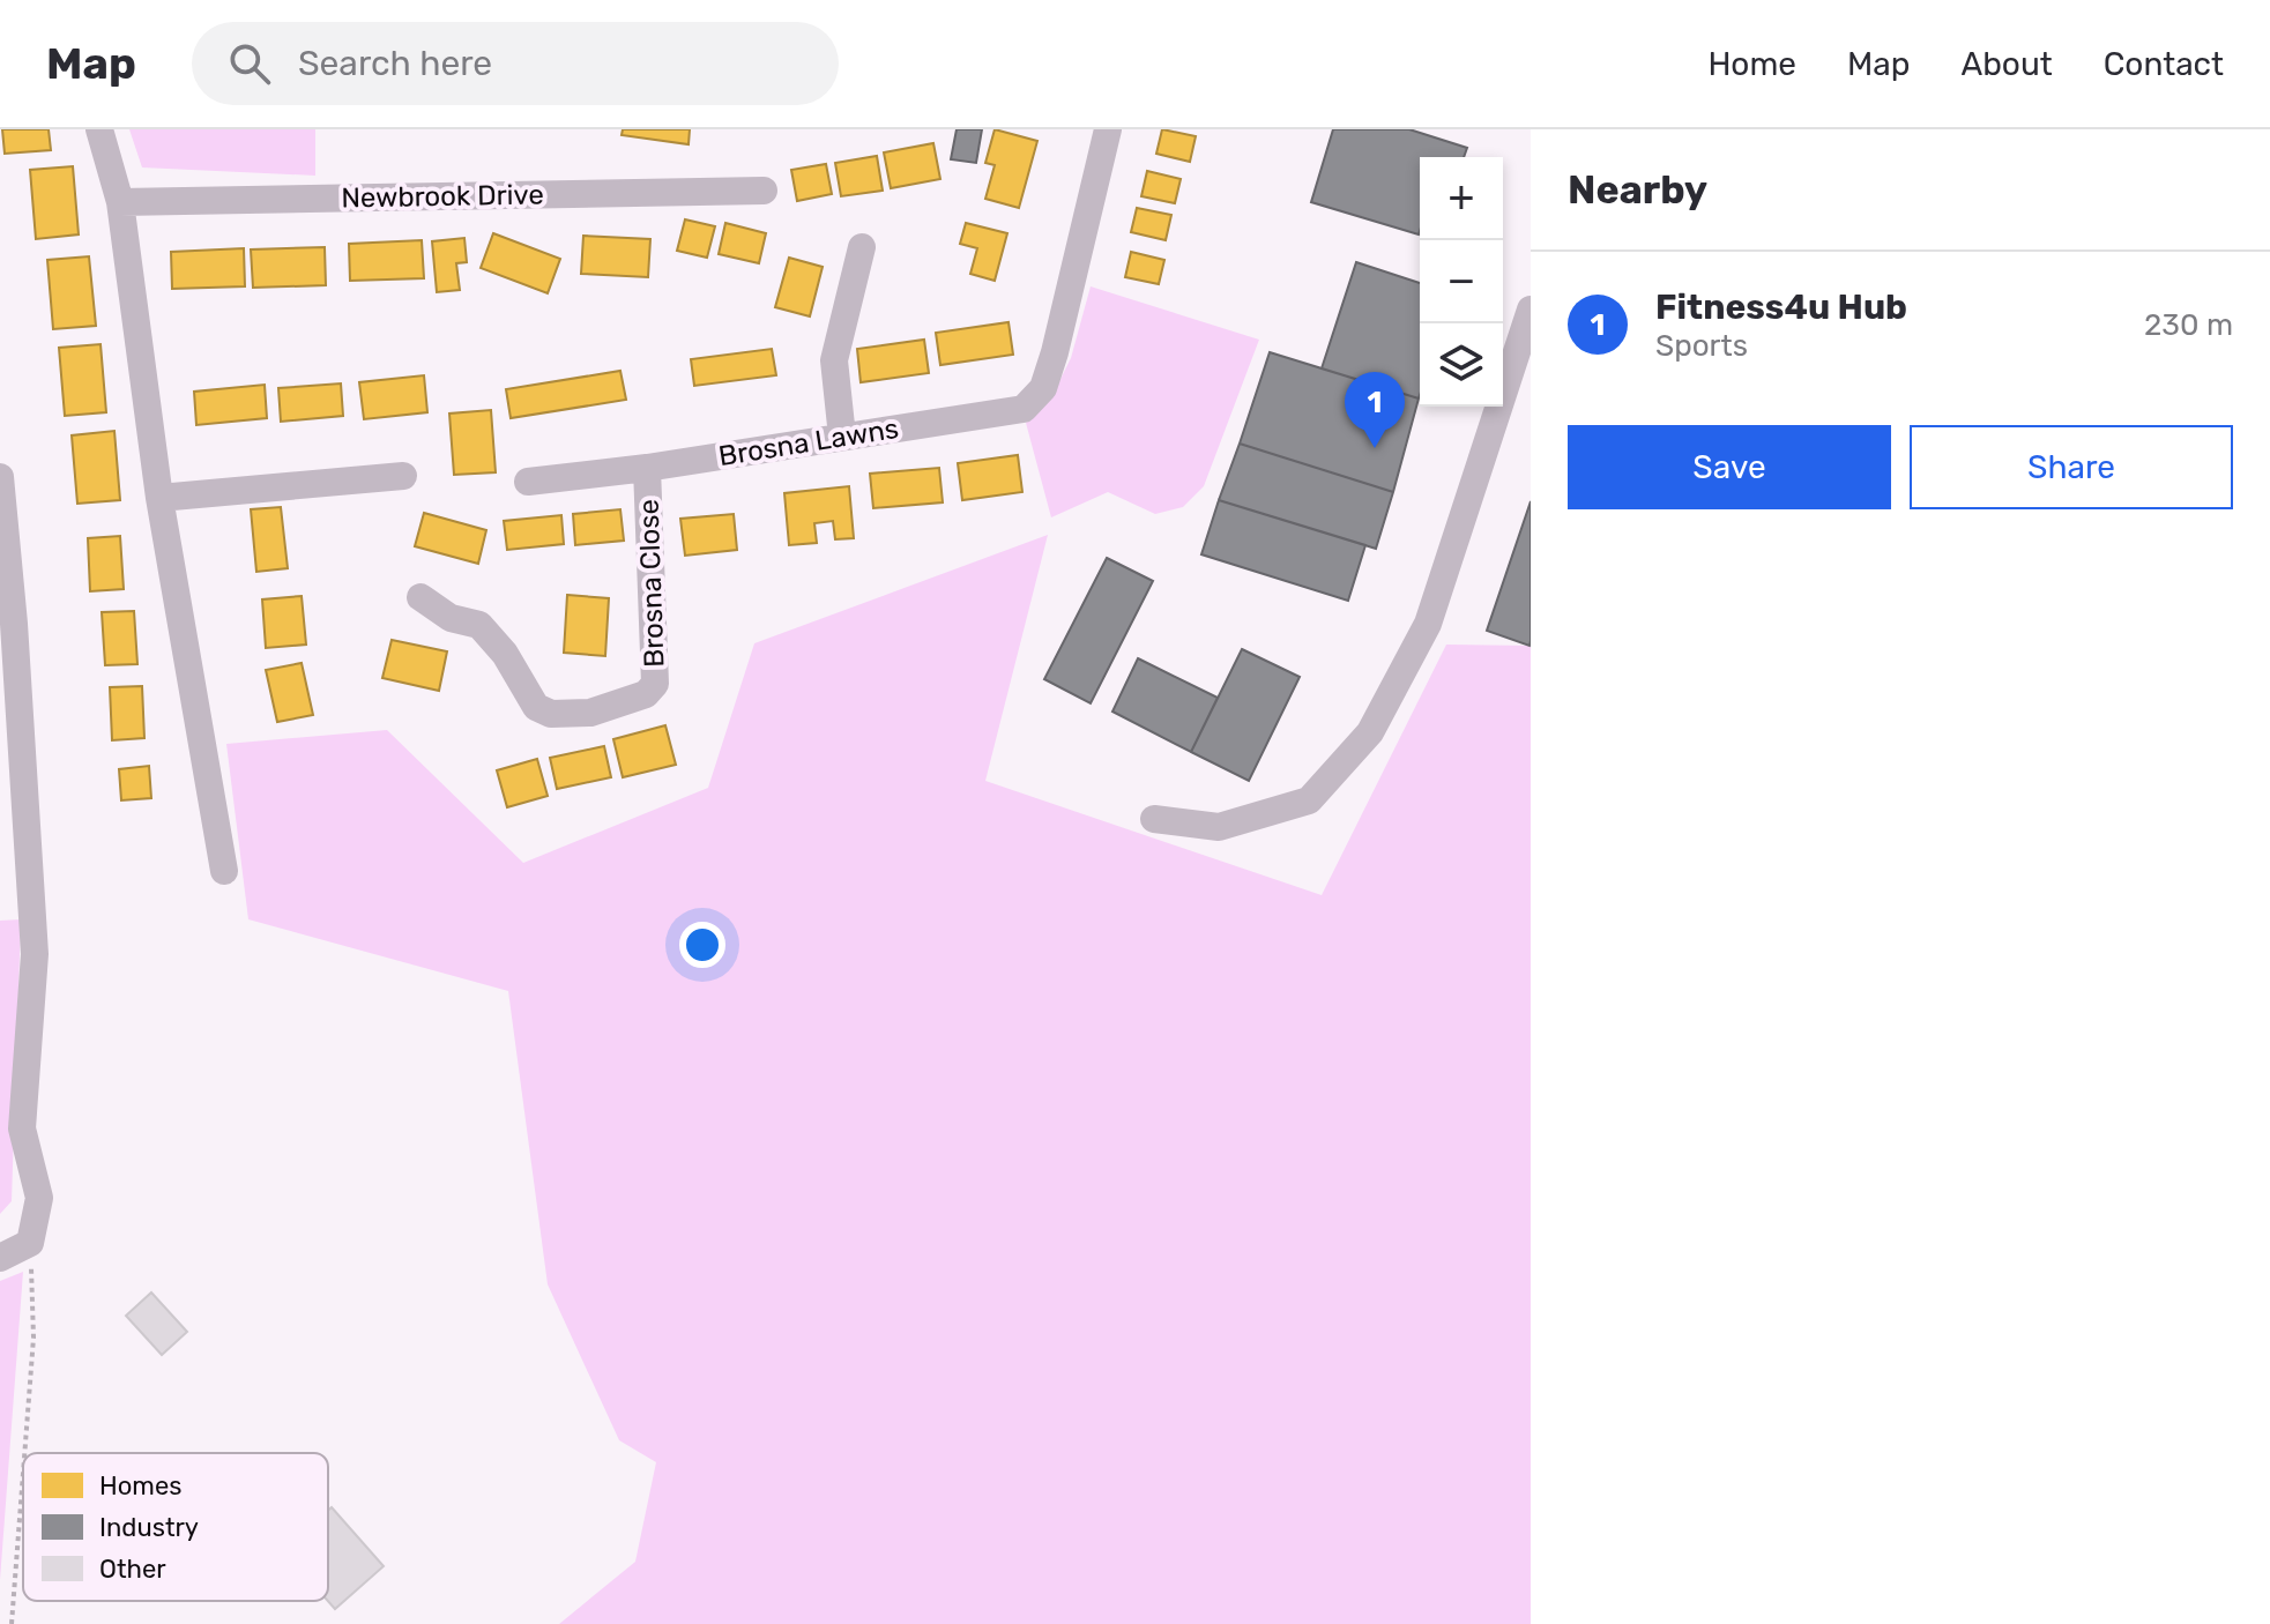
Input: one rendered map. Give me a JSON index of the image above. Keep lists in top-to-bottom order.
{
  "streets": {
    "street": ["Newbrook Drive", "Brosna Lawns", "Brosna Close"]
  },
  "crossings": [
    ["Brosna Lawns", "Brosna Close"]
  ],
  "legend": ["Homes", "Industry", "Other"],
  "page": {
    "header": "Map",
    "search": "Search here",
    "nav": [
      "Home",
      "Map",
      "About",
      "Contact"
    ],
    "heading": "Nearby",
    "map_buttons": ["+", "−"],
    "list": [
      {
        "mark": "1",
        "name": "Fitness4u Hub",
        "note": "Sports",
        "value": "230 m"
      }
    ],
    "pins": "1",
    "buttons": ["Save", "Share"]
  }
}
